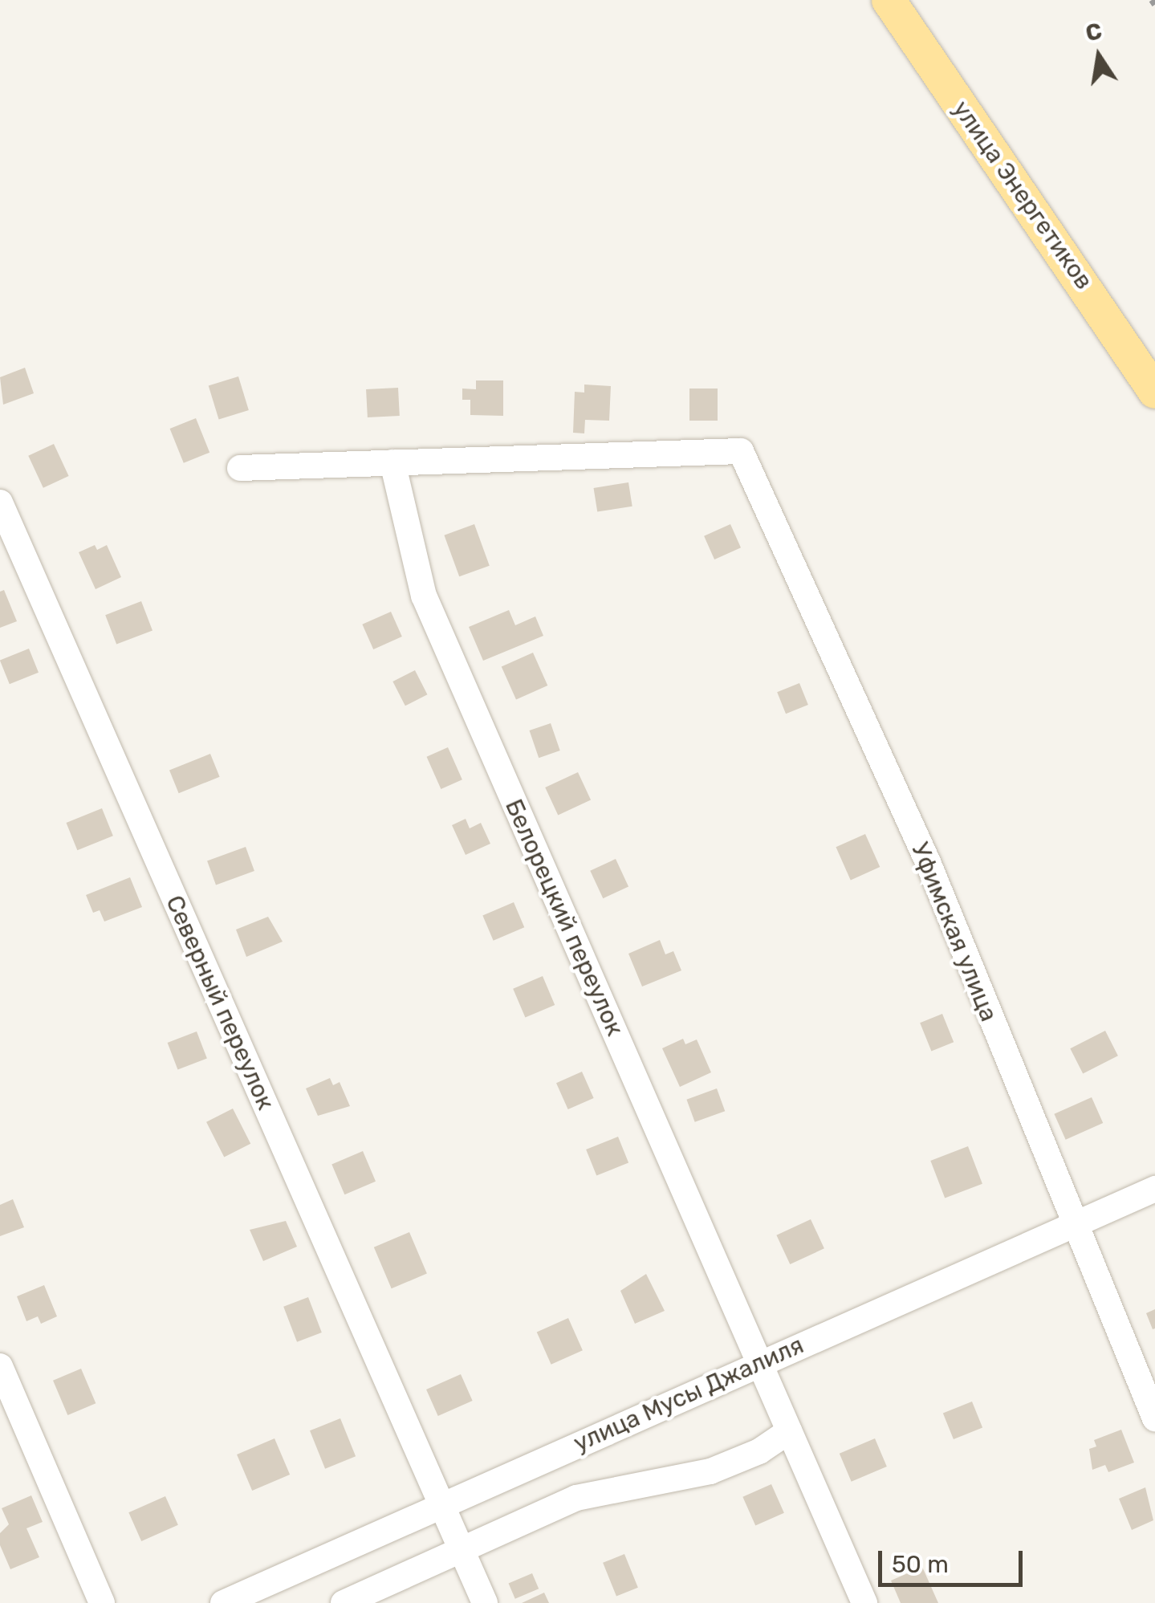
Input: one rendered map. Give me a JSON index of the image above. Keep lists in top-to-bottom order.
{
  "streets": {
    "main road": ["улица Энергетиков"],
    "street": [
      "Белорецкий переулок",
      "Уфимская улица",
      "Северный переулок",
      "улица Мусы Джалиля"
    ]
  },
  "crossings": [
    ["Белорецкий переулок", "Уфимская улица"],
    ["Белорецкий переулок", "улица Мусы Джалиля"],
    ["Уфимская улица", "улица Мусы Джалиля"],
    ["Северный переулок", "улица Мусы Джалиля"]
  ],
  "scale_bar": "50 m",
  "north": "top"
}
